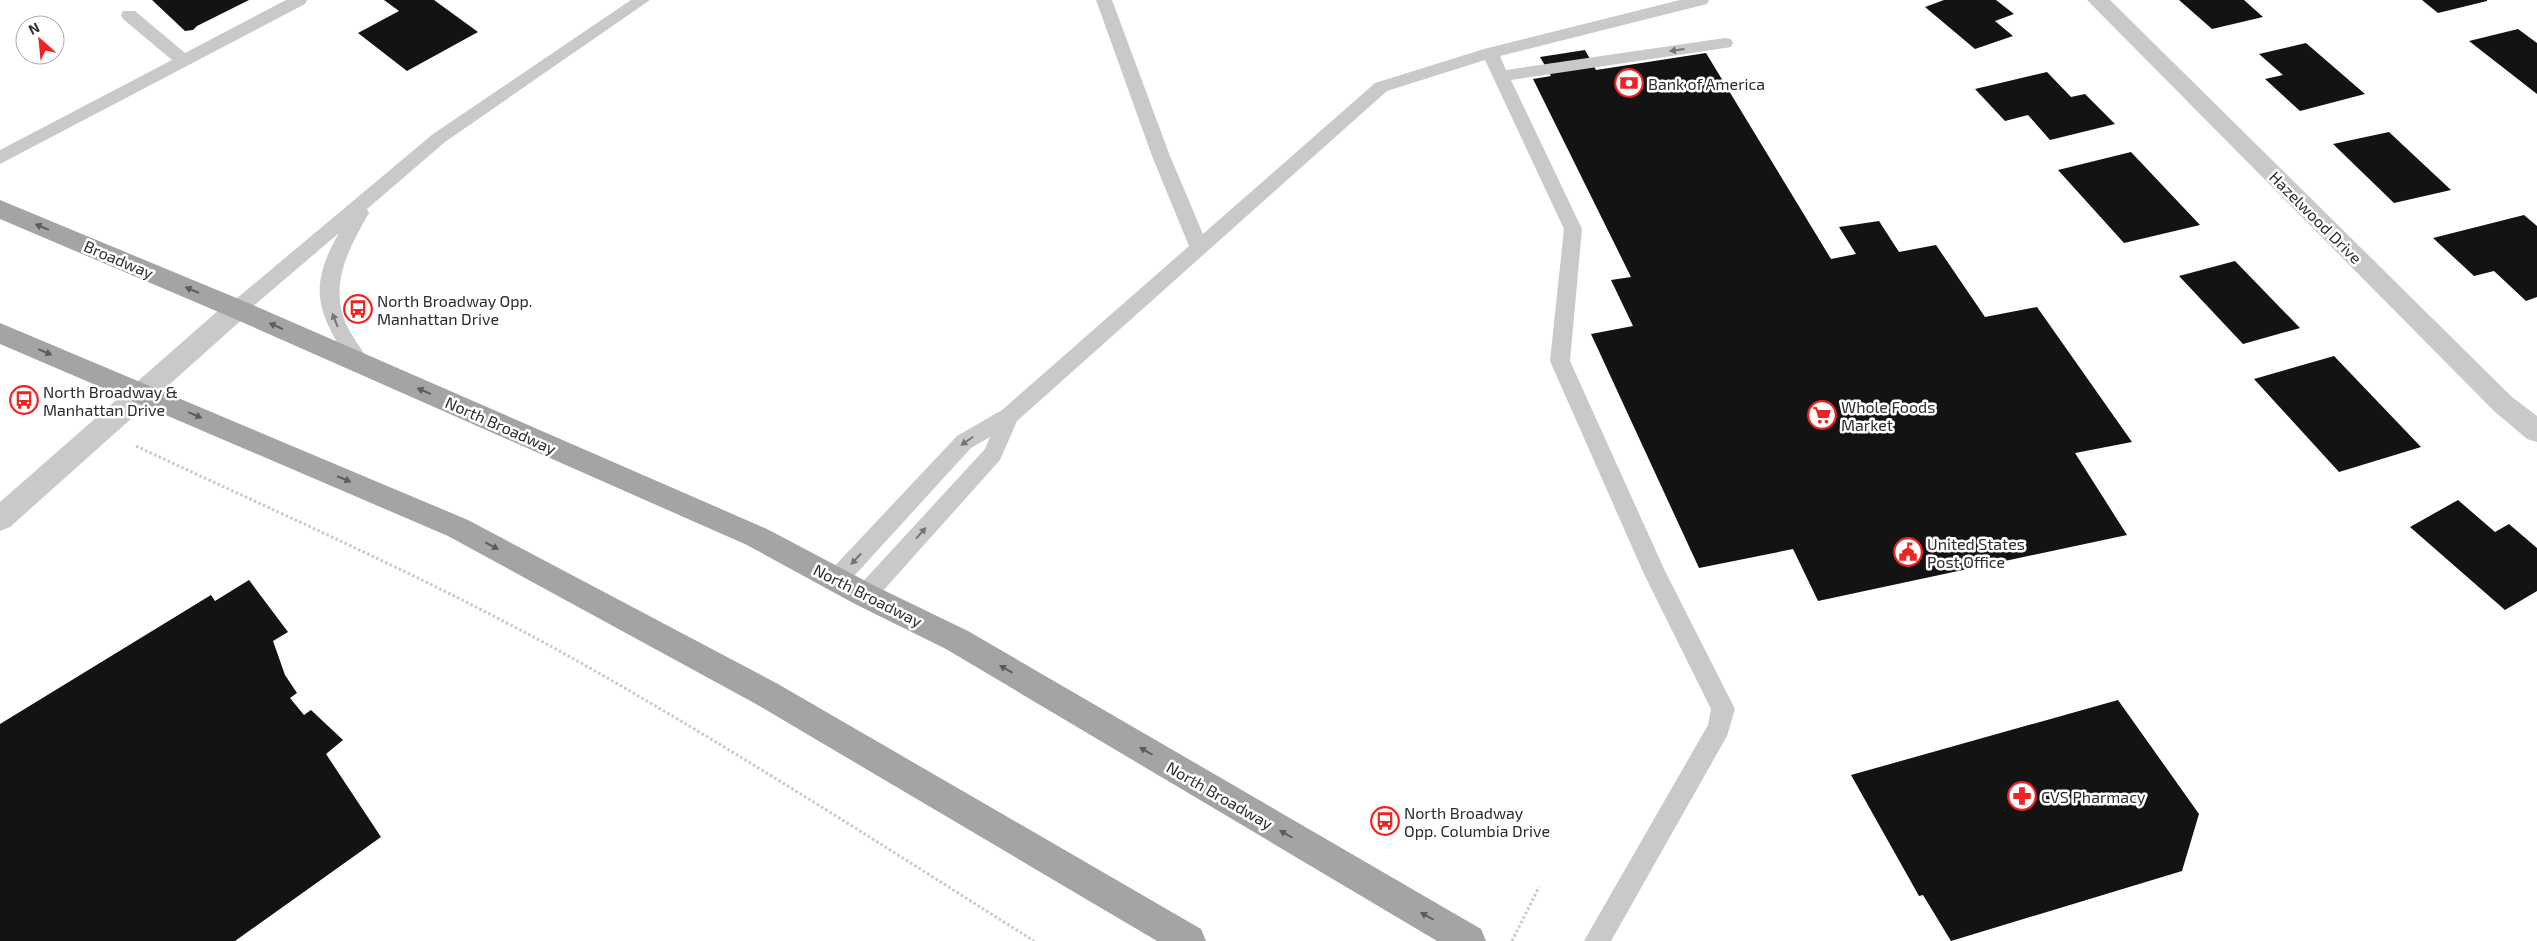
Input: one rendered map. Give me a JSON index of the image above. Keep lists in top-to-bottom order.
{
  "streets": {
    "main road": ["Broadway", "North Broadway"],
    "street": ["Hazelwood Drive"]
  },
  "crossings": [
    ["Broadway", "North Broadway"]
  ],
  "places": {
    "bank": ["Bank of America"],
    "bus stop": ["North Broadway Opp. Manhattan Drive", "North Broadway & Manhattan Drive", "North Broadway Opp. Columbia Drive"],
    "supermarket": ["Whole Foods Market"],
    "public building": ["United States Post Office"],
    "pharmacy": ["CVS Pharmacy"]
  },
  "north": "top left"
}
